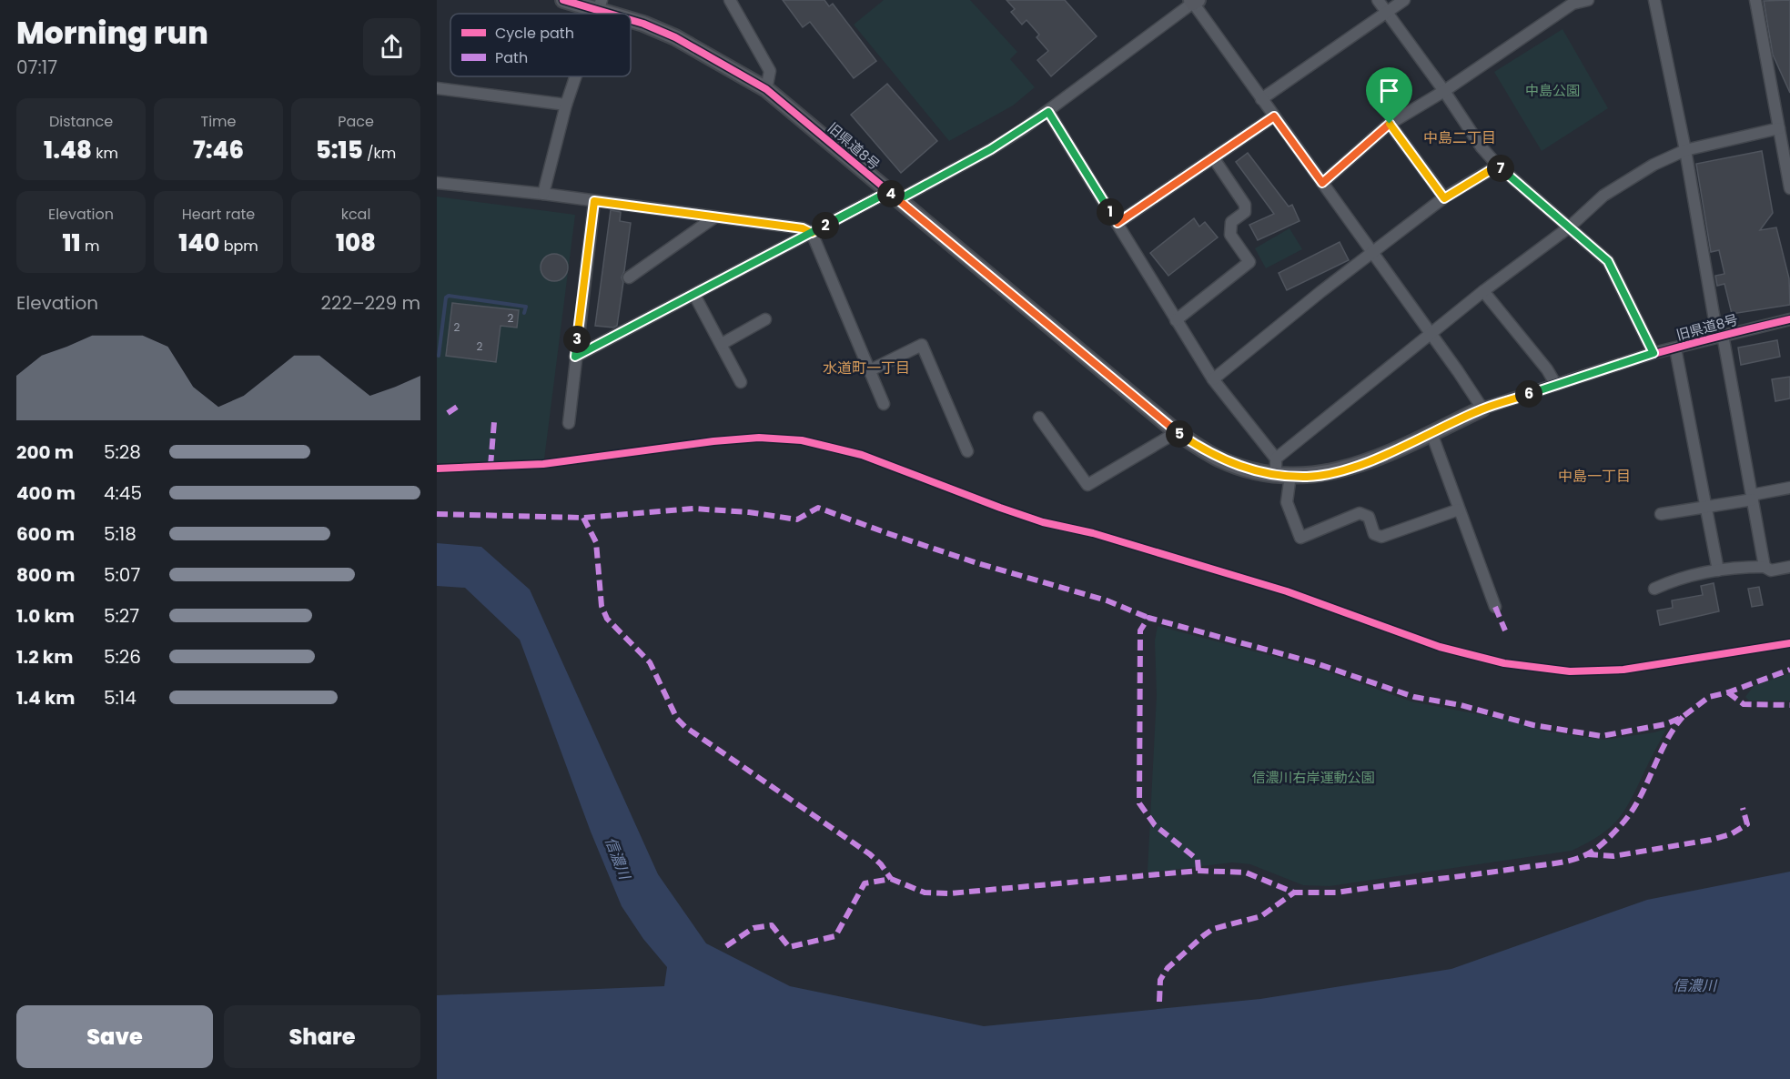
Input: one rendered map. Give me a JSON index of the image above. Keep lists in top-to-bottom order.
{
  "streets": {
    "street": ["旧県道8号"]
  },
  "districts": ["中島二丁目", "水道町一丁目", "中島一丁目"],
  "water": ["信濃川"],
  "parks": ["中島公園", "信濃川右岸運動公園"],
  "house_numbers": ["2", "2", "2"],
  "legend": ["Cycle path", "Path"],
  "page": {
    "heading": ["Morning run", "07:17"],
    "stats": [
      ["Distance", "1.48 km"],
      ["Time", "7:46"],
      ["Pace", "5:15 /km"],
      ["Elevation", "11 m"],
      ["Heart rate", "140 bpm"],
      ["kcal", "108"]
    ],
    "pins": [
      "7",
      "4",
      "1",
      "2",
      "3",
      "6",
      "5"
    ],
    "chart": ["Elevation", "222–229 m"],
    "list": [
      {
        "name": "200 m",
        "note": "5:28"
      },
      {
        "name": "400 m",
        "note": "4:45"
      },
      {
        "name": "600 m",
        "note": "5:18"
      },
      {
        "name": "800 m",
        "note": "5:07"
      },
      {
        "name": "1.0 km",
        "note": "5:27"
      },
      {
        "name": "1.2 km",
        "note": "5:26"
      },
      {
        "name": "1.4 km",
        "note": "5:14"
      }
    ],
    "buttons": ["Save", "Share"]
  }
}
